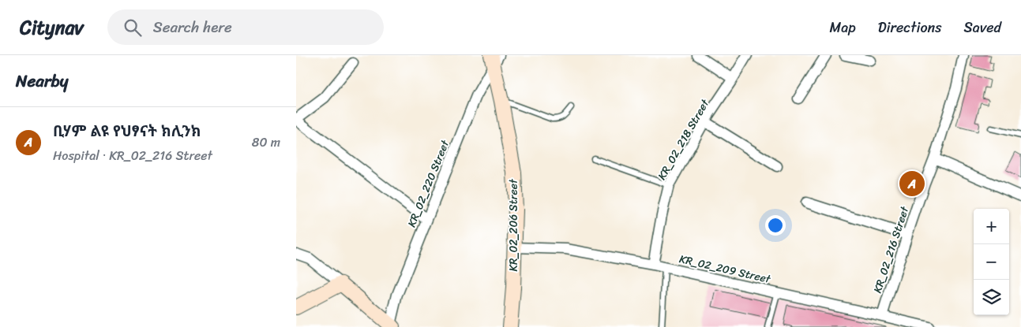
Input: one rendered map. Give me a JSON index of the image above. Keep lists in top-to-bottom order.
{
  "streets": {
    "street": [
      "KR_02_218 Street",
      "KR_02_220 Street",
      "KR_02_206 Street",
      "KR_02_216 Street",
      "KR_02_209 Street"
    ]
  },
  "crossings": [
    ["KR_02_218 Street", "KR_02_209 Street"],
    ["KR_02_220 Street", "KR_02_206 Street"],
    ["KR_02_206 Street", "KR_02_209 Street"],
    ["KR_02_216 Street", "KR_02_209 Street"]
  ],
  "page": {
    "header": "Citynav",
    "search": "Search here",
    "nav": ["Map", "Directions", "Saved"],
    "heading": "Nearby",
    "list": [
      {
        "mark": "A",
        "name": "ቢሃም ልዩ የህፃናት ክሊንክ",
        "note": "Hospital · KR_02_216 Street",
        "value": "80 m"
      }
    ],
    "pins": "A",
    "map_buttons": ["+", "−"]
  }
}
